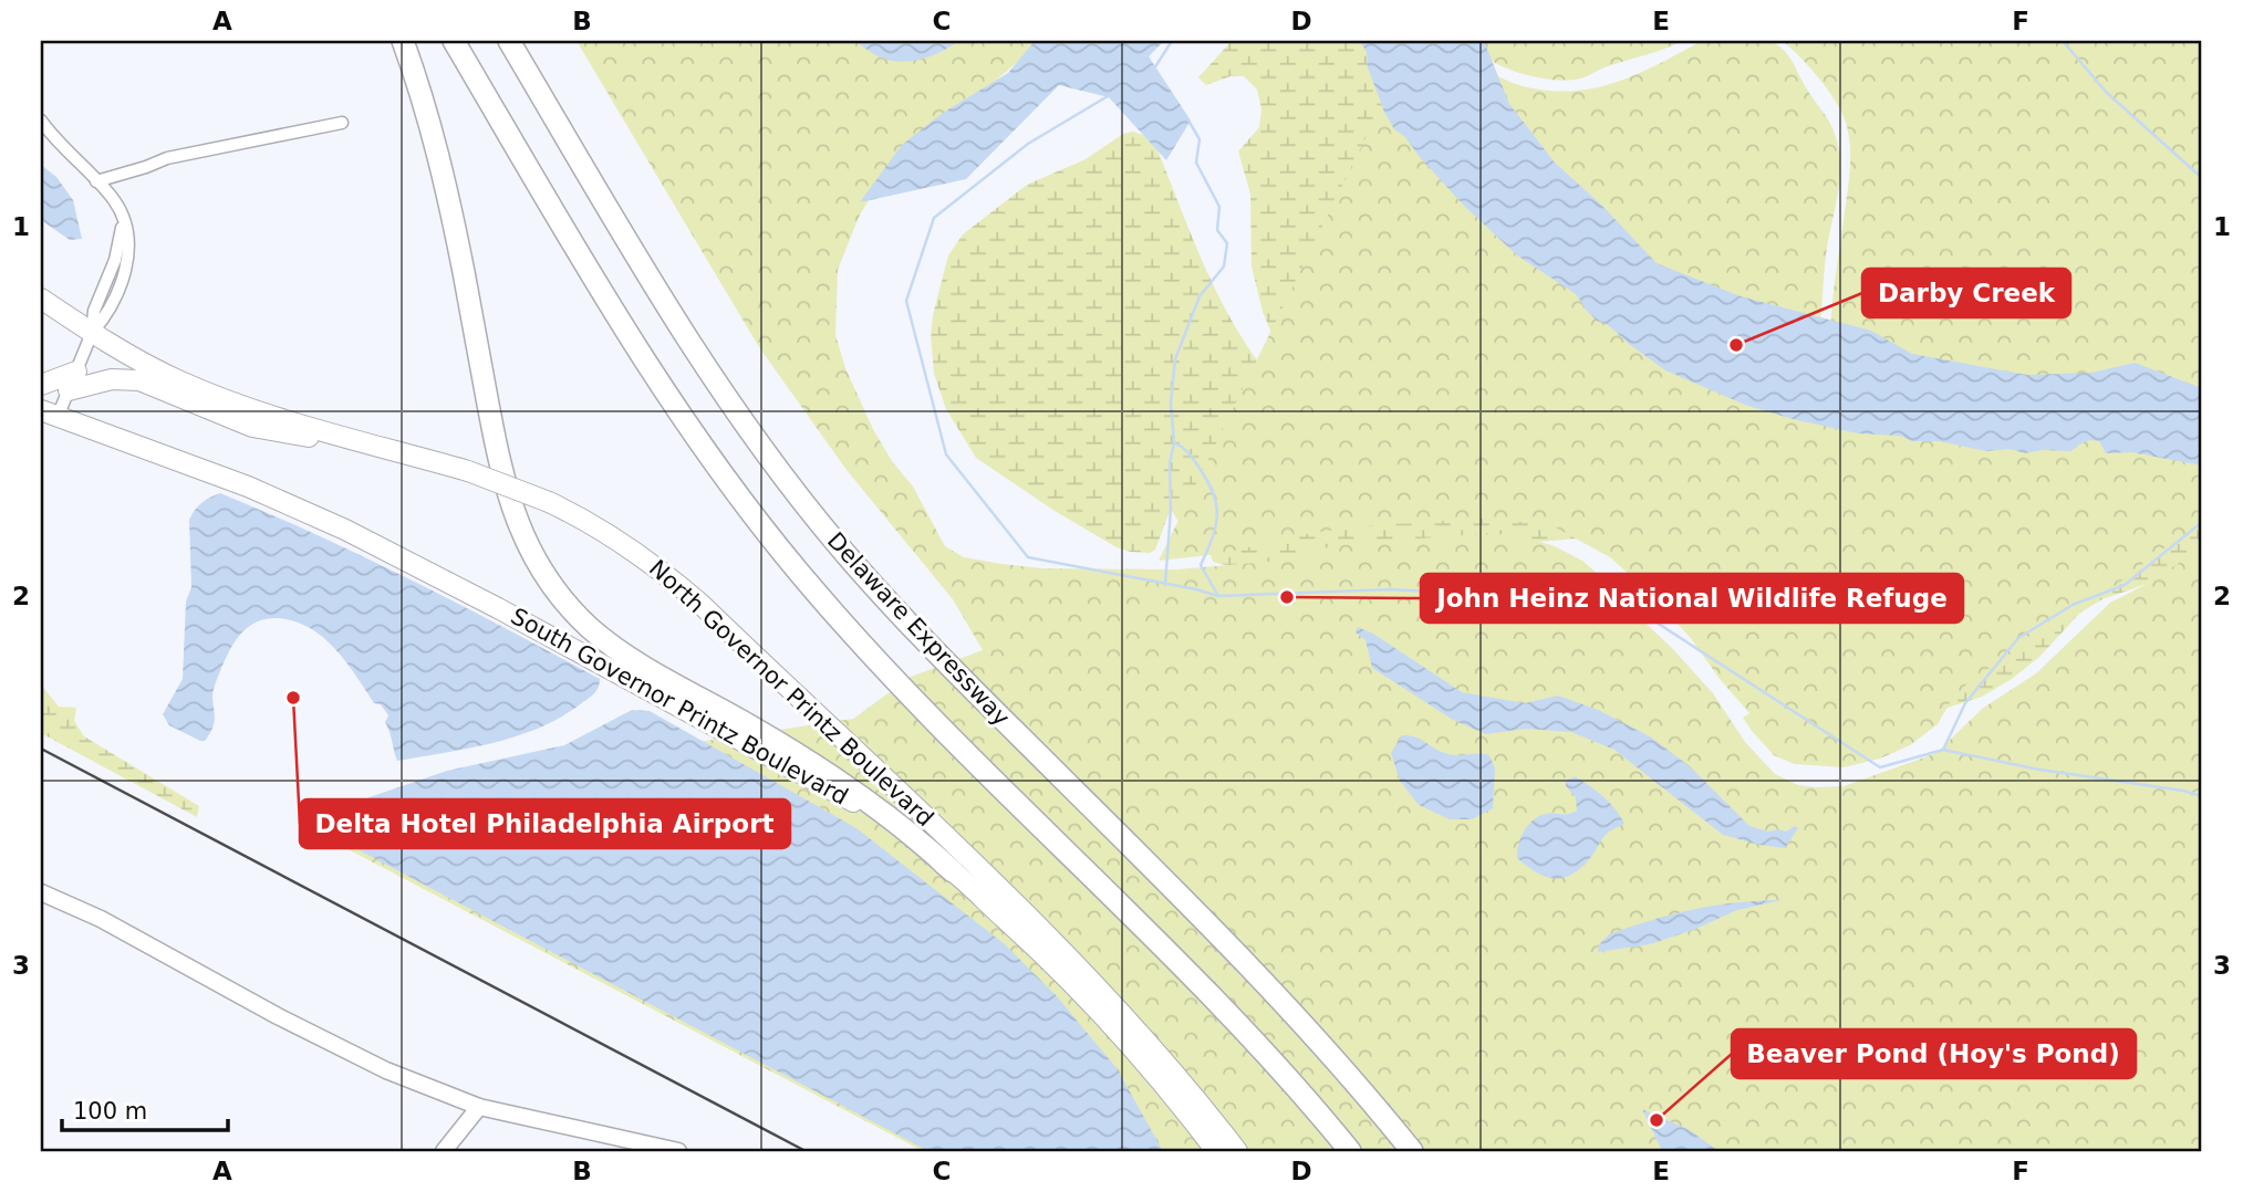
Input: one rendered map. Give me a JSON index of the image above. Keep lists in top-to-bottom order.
{
  "streets": {
    "highway": ["Delaware Expressway"],
    "main road": ["North Governor Printz Boulevard", "South Governor Printz Boulevard"]
  },
  "places": [
    "Darby Creek",
    "John Heinz National Wildlife Refuge",
    "Delta Hotel Philadelphia Airport",
    "Beaver Pond (Hoy's Pond)"
  ],
  "scale_bar": "100 m",
  "grid": {
    "columns": [
      "A",
      "B",
      "C",
      "D",
      "E",
      "F"
    ],
    "rows": ["1", "2", "3"]
  }
}
